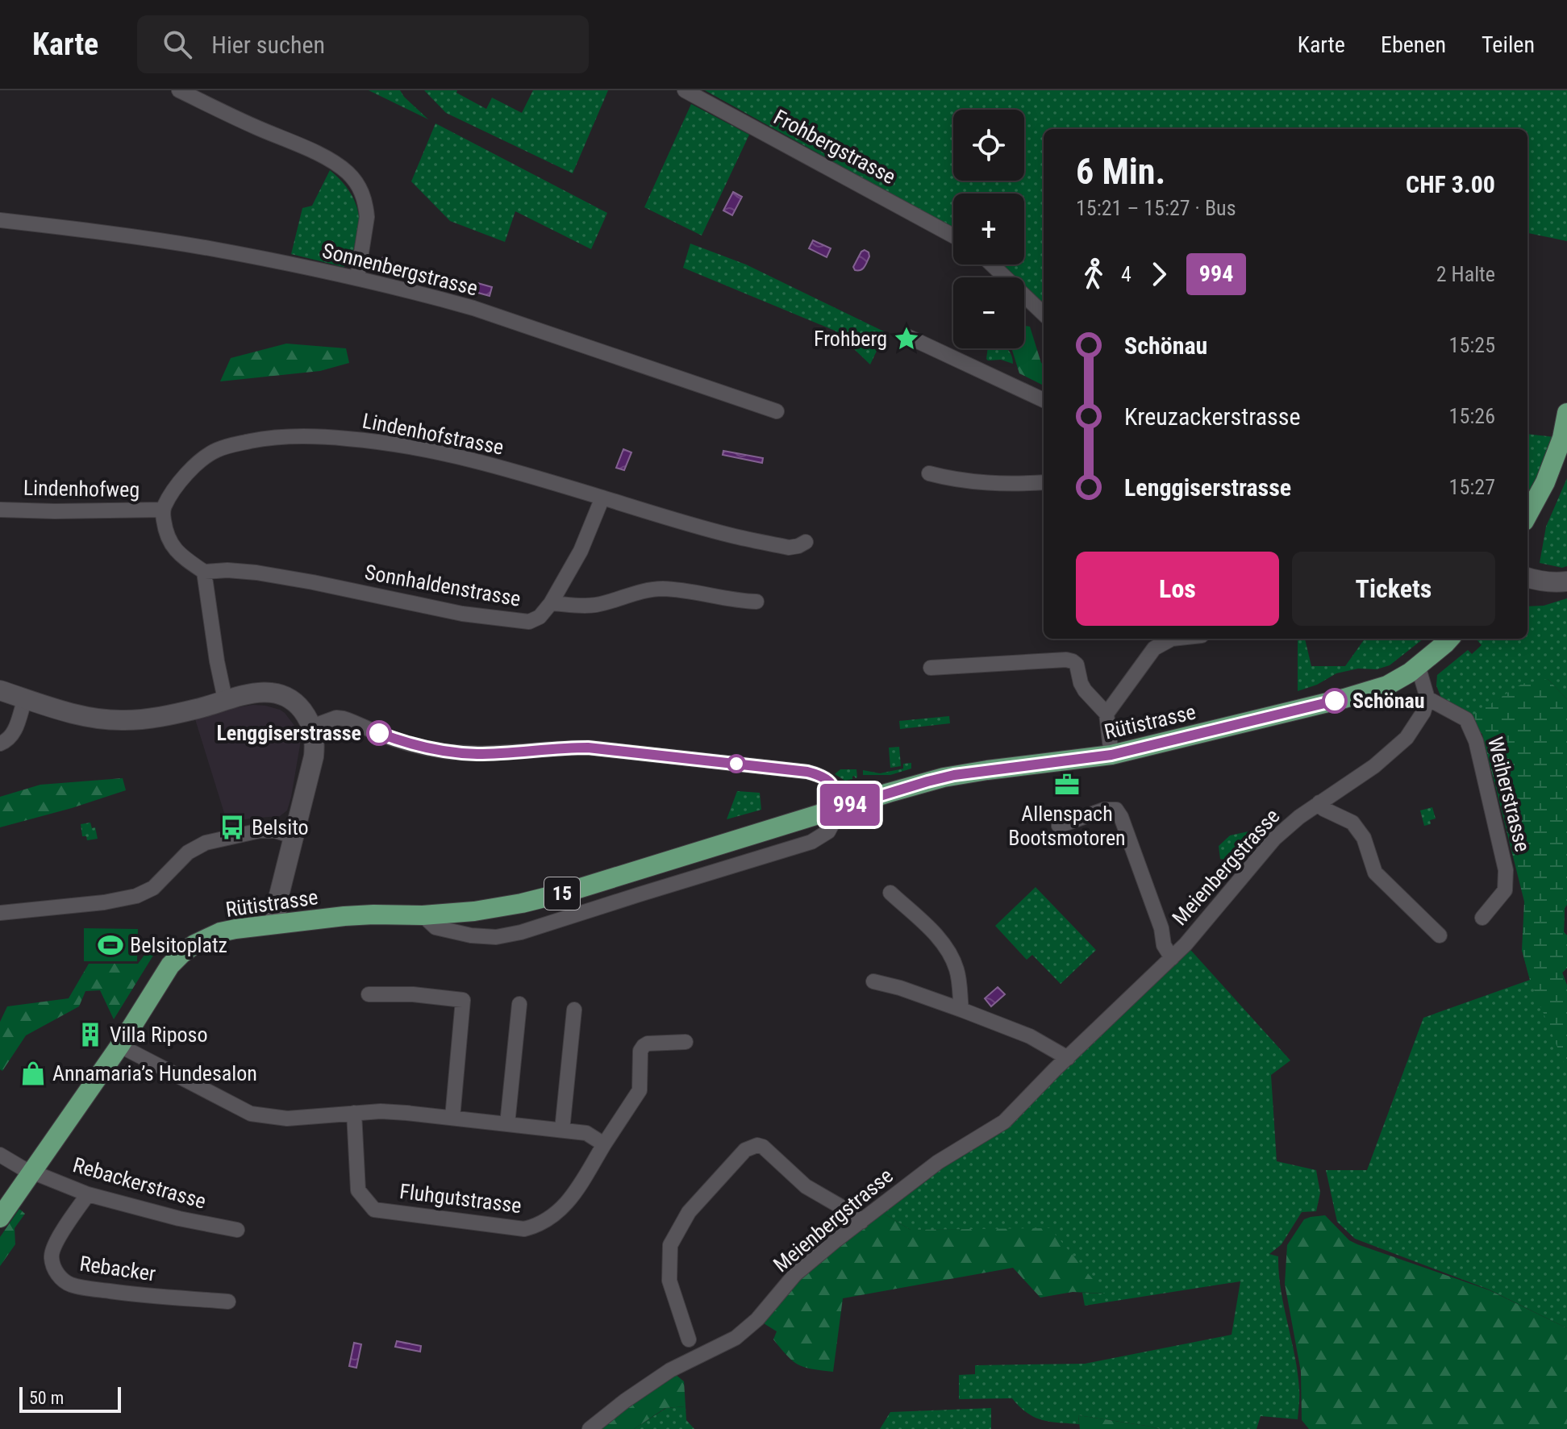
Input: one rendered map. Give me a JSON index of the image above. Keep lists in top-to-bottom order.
{
  "streets": {
    "main road": ["Rütistrasse", "15"],
    "street": [
      "Frohbergstrasse",
      "Sonnenbergstrasse",
      "Lindenhofstrasse",
      "Lindenhofweg",
      "Sonnhaldenstrasse",
      "Weiherstrasse",
      "Meienbergstrasse",
      "Rebackerstrasse",
      "Fluhgutstrasse",
      "Rebacker"
    ]
  },
  "crossings": [
    ["Lindenhofstrasse", "Lindenhofweg"],
    ["Lindenhofstrasse", "Sonnhaldenstrasse"],
    ["Rütistrasse", "Rebackerstrasse"],
    ["Weiherstrasse", "Meienbergstrasse"],
    ["Rebackerstrasse", "Rebacker"]
  ],
  "places": {
    "place": ["Frohberg"],
    "other": ["Schönau", "Lenggiserstrasse"],
    "office": ["Allenspach Bootsmotoren"],
    "bus stop": ["Belsito"],
    "sports": ["Belsitoplatz"],
    "building": ["Villa Riposo"],
    "shop": ["Annamaria’s Hundesalon"]
  },
  "lines": ["bus line 994"],
  "scale_bar": "50 m",
  "page": {
    "header": "Karte",
    "search": "Hier suchen",
    "nav": ["Karte", "Ebenen", "Teilen"],
    "on_map": "994",
    "map_buttons": ["+", "−"],
    "heading": ["6 Min.", "15:21 – 15:27 · Bus", "CHF 3.00"],
    "legs": ["4", "994", "2 Halte"],
    "list": [
      {
        "name": "Schönau",
        "value": "15:25"
      },
      {
        "name": "Kreuzackerstrasse",
        "value": "15:26"
      },
      {
        "name": "Lenggiserstrasse",
        "value": "15:27"
      }
    ],
    "buttons": ["Los", "Tickets"],
    "scale": "50 m"
  }
}
